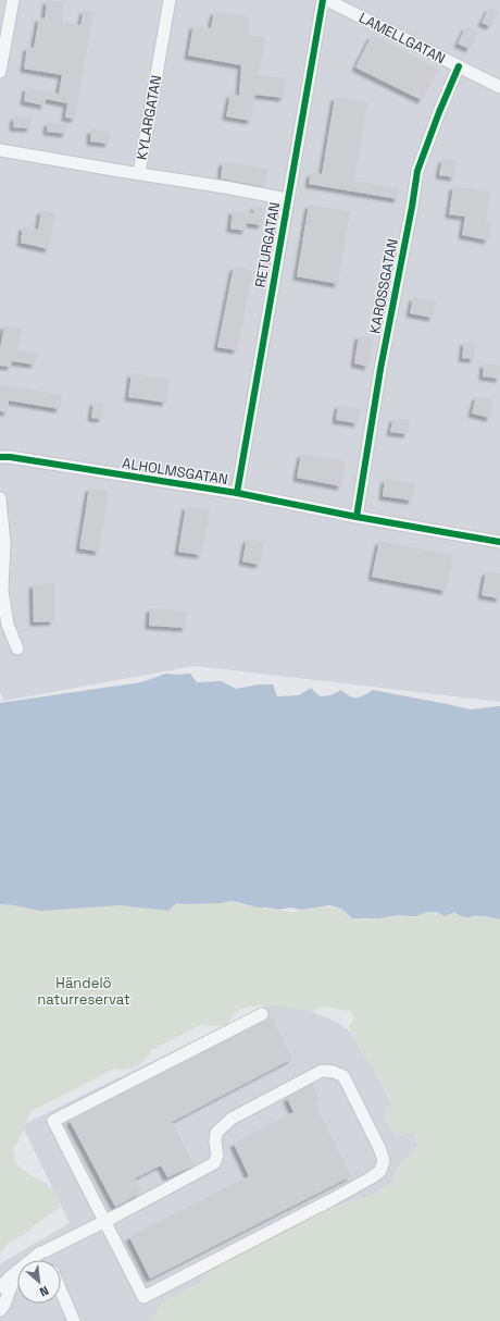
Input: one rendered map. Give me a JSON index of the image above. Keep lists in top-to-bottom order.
{
  "streets": {
    "street": [
      "LAMELLGATAN",
      "KYLARGATAN",
      "RETURGATAN",
      "KAROSSGATAN",
      "ALHOLMSGATAN"
    ]
  },
  "crossings": [
    ["LAMELLGATAN", "KAROSSGATAN"],
    ["RETURGATAN", "ALHOLMSGATAN"],
    ["KAROSSGATAN", "ALHOLMSGATAN"]
  ],
  "parks": ["Händelö naturreservat"],
  "north": "bottom right"
}
